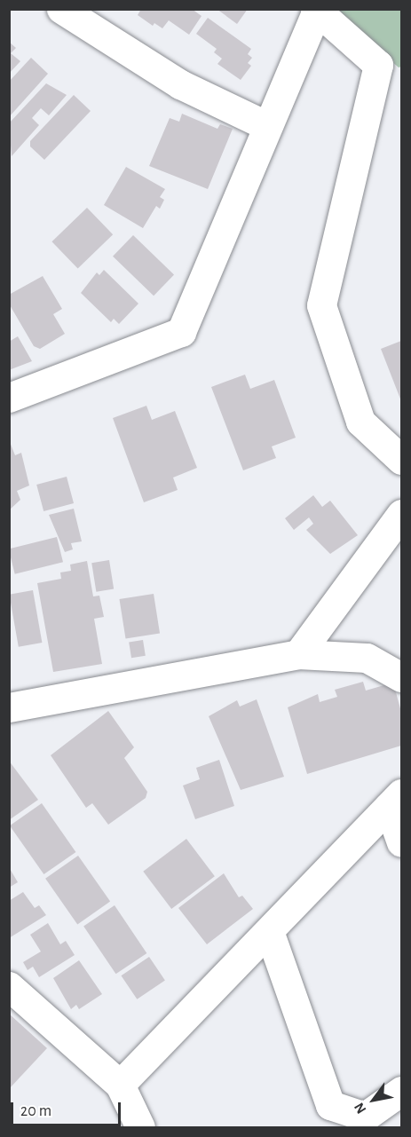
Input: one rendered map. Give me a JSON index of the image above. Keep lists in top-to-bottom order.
{
  "scale_bar": "20 m",
  "north": "bottom left"
}
